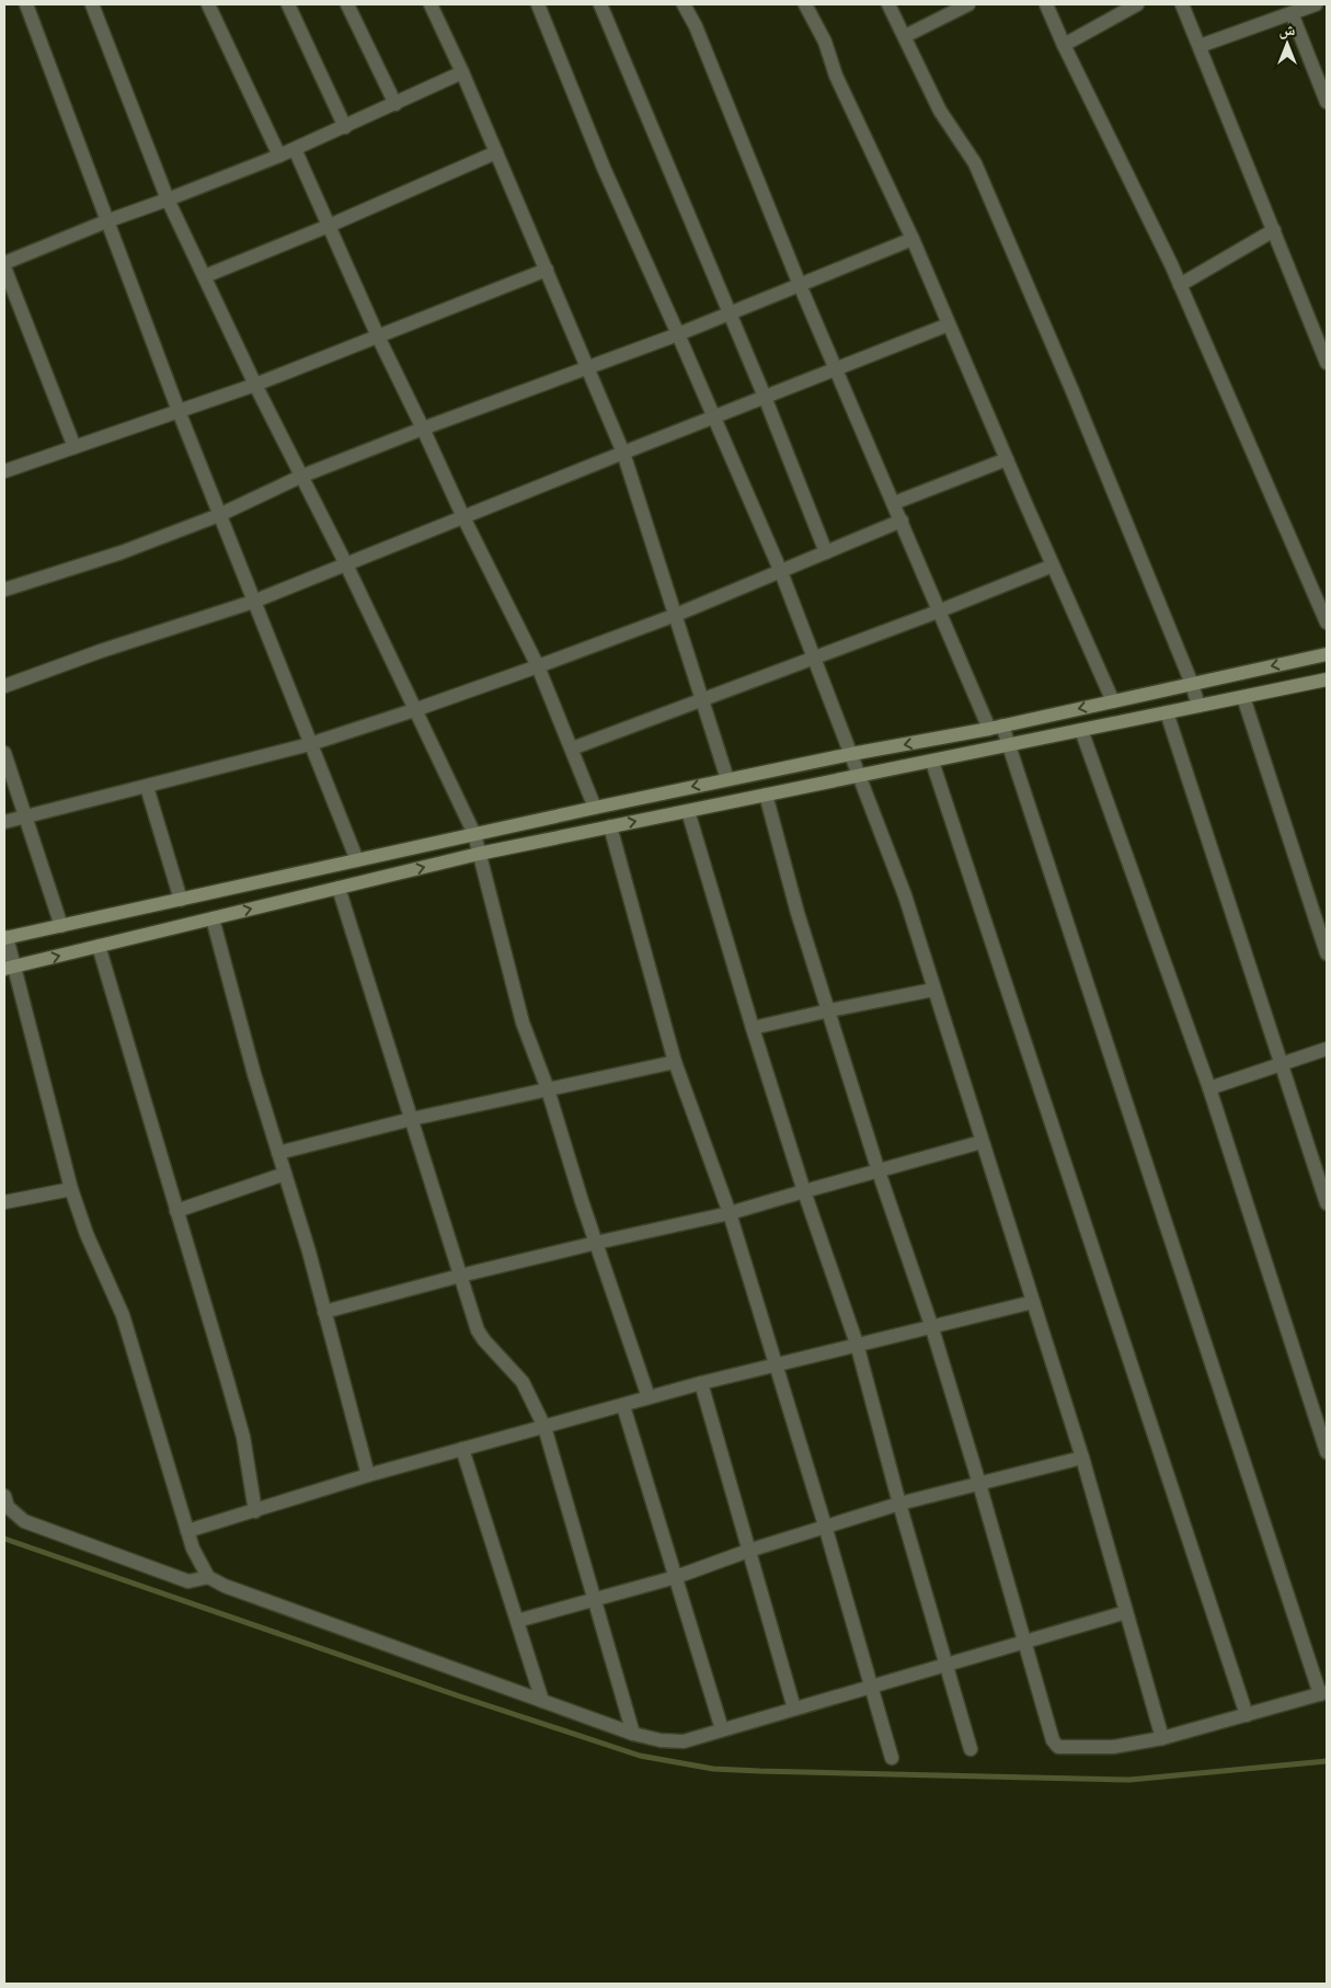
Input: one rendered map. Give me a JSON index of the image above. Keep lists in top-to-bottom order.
{
  "north": "top"
}
